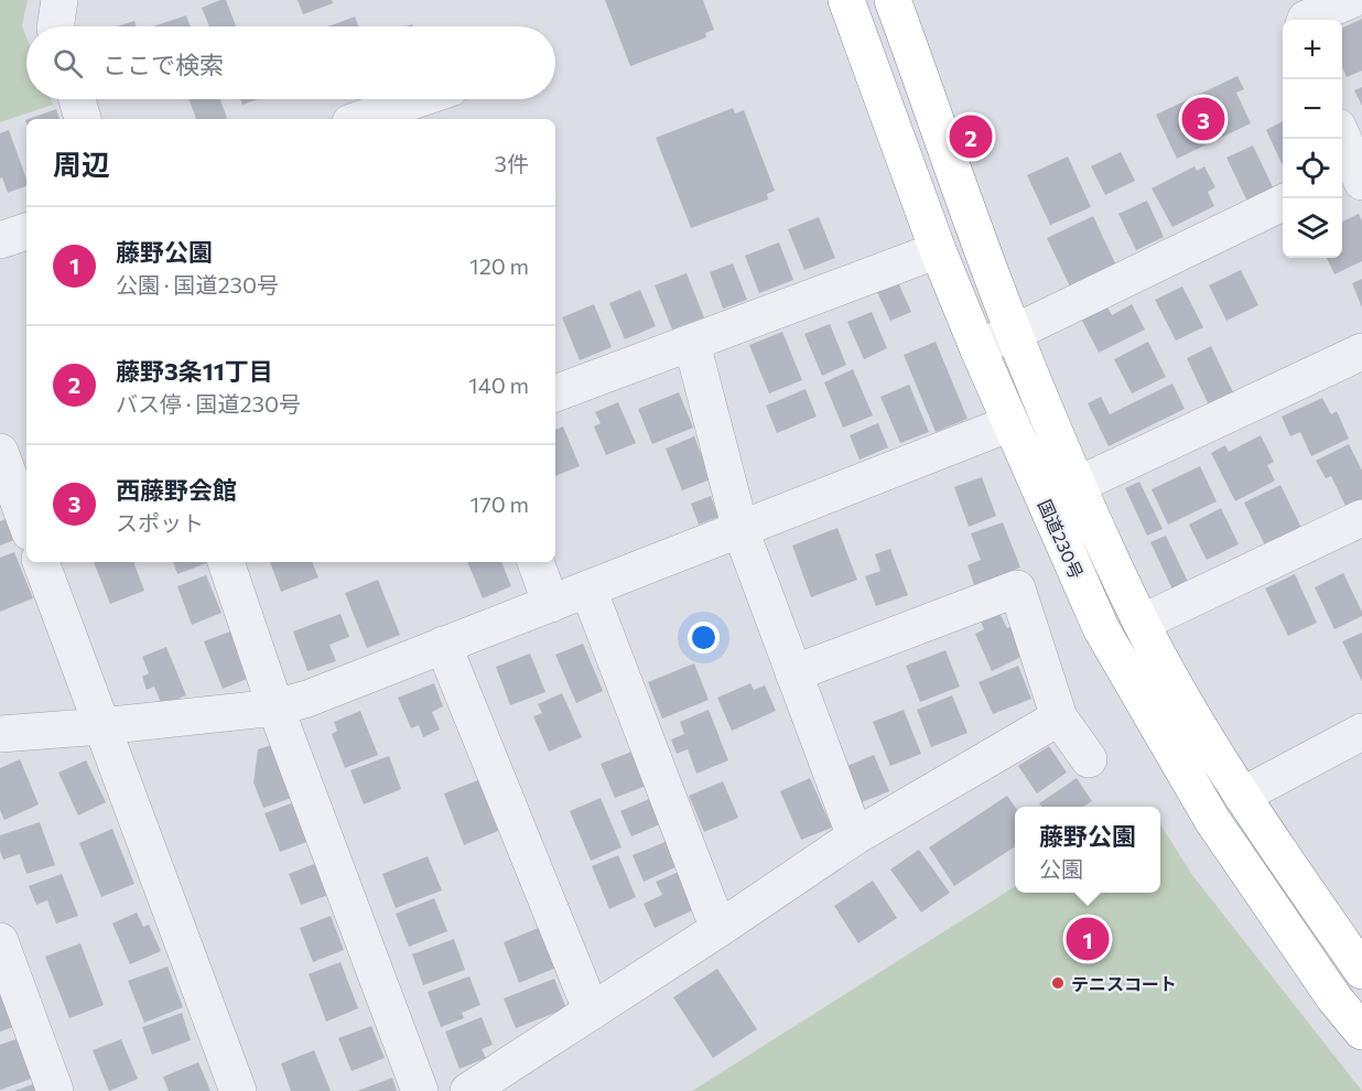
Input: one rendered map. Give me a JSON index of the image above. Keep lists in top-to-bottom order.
{
  "streets": {
    "highway": ["国道230号"]
  },
  "places": ["テニスコート"],
  "page": {
    "map_buttons": ["+", "−"],
    "search": "ここで検索",
    "pins": ["3", "2", "1"],
    "heading": ["周辺", "3件"],
    "list": [
      {
        "mark": "1",
        "name": "藤野公園",
        "note": "公園 · 国道230号",
        "value": "120 m"
      },
      {
        "mark": "2",
        "name": "藤野3条11丁目",
        "note": "バス停 · 国道230号",
        "value": "140 m"
      },
      {
        "mark": "3",
        "name": "西藤野会館",
        "note": "スポット",
        "value": "170 m"
      }
    ],
    "popup": ["藤野公園", "公園"]
  }
}
